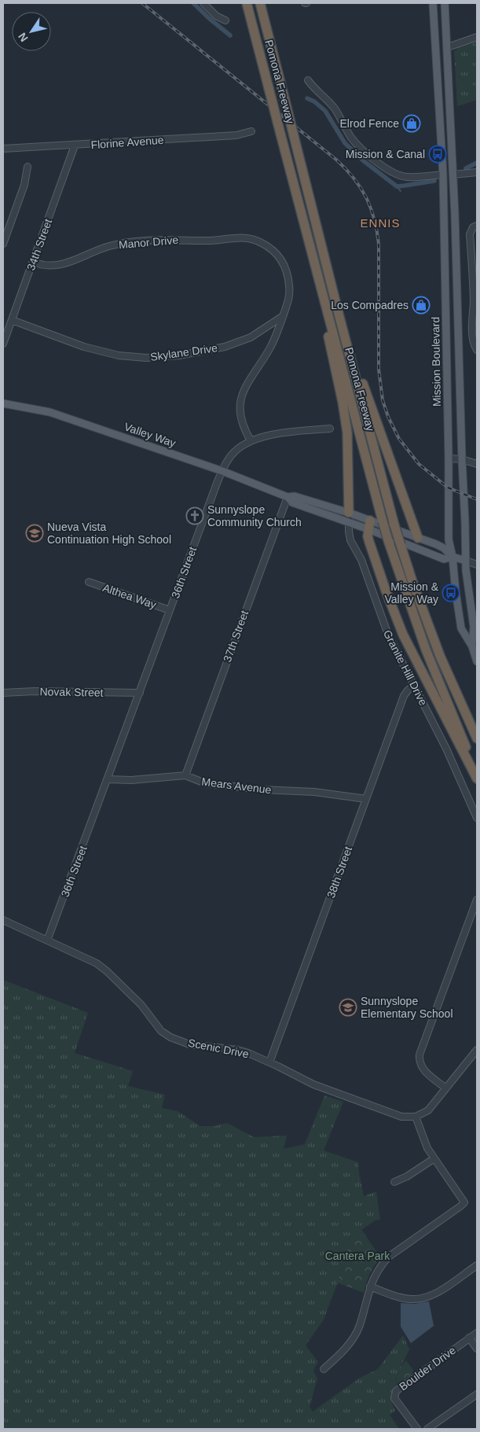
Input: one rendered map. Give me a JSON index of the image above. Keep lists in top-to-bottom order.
{
  "streets": {
    "highway": ["Pomona Freeway"],
    "main road": ["Mission Boulevard", "Valley Way"],
    "street": [
      "Florine Avenue",
      "Manor Drive",
      "34th Street",
      "Skylane Drive",
      "36th Street",
      "Althea Way",
      "37th Street",
      "Granite Hill Drive",
      "Novak Street",
      "Mears Avenue",
      "38th Street",
      "Scenic Drive",
      "Boulder Drive"
    ]
  },
  "crossings": [
    ["Florine Avenue", "34th Street"],
    ["Manor Drive", "34th Street"],
    ["Manor Drive", "Skylane Drive"],
    ["34th Street", "Skylane Drive"],
    ["Mission Boulevard", "Valley Way"],
    ["Valley Way", "36th Street"],
    ["Valley Way", "37th Street"],
    ["Valley Way", "Granite Hill Drive"],
    ["36th Street", "Althea Way"],
    ["36th Street", "Novak Street"],
    ["36th Street", "Mears Avenue"],
    ["36th Street", "Scenic Drive"],
    ["37th Street", "Mears Avenue"],
    ["Granite Hill Drive", "38th Street"],
    ["Mears Avenue", "38th Street"],
    ["38th Street", "Scenic Drive"]
  ],
  "districts": ["ENNIS"],
  "parks": ["Cantera Park"],
  "places": {
    "shop": ["Elrod Fence", "Los Compadres"],
    "bus stop": ["Mission & Canal", "Mission & Valley Way"],
    "church": ["Sunnyslope Community Church"],
    "school or university": ["Nueva Vista Continuation High School", "Sunnyslope Elementary School"]
  },
  "north": "bottom left"
}
